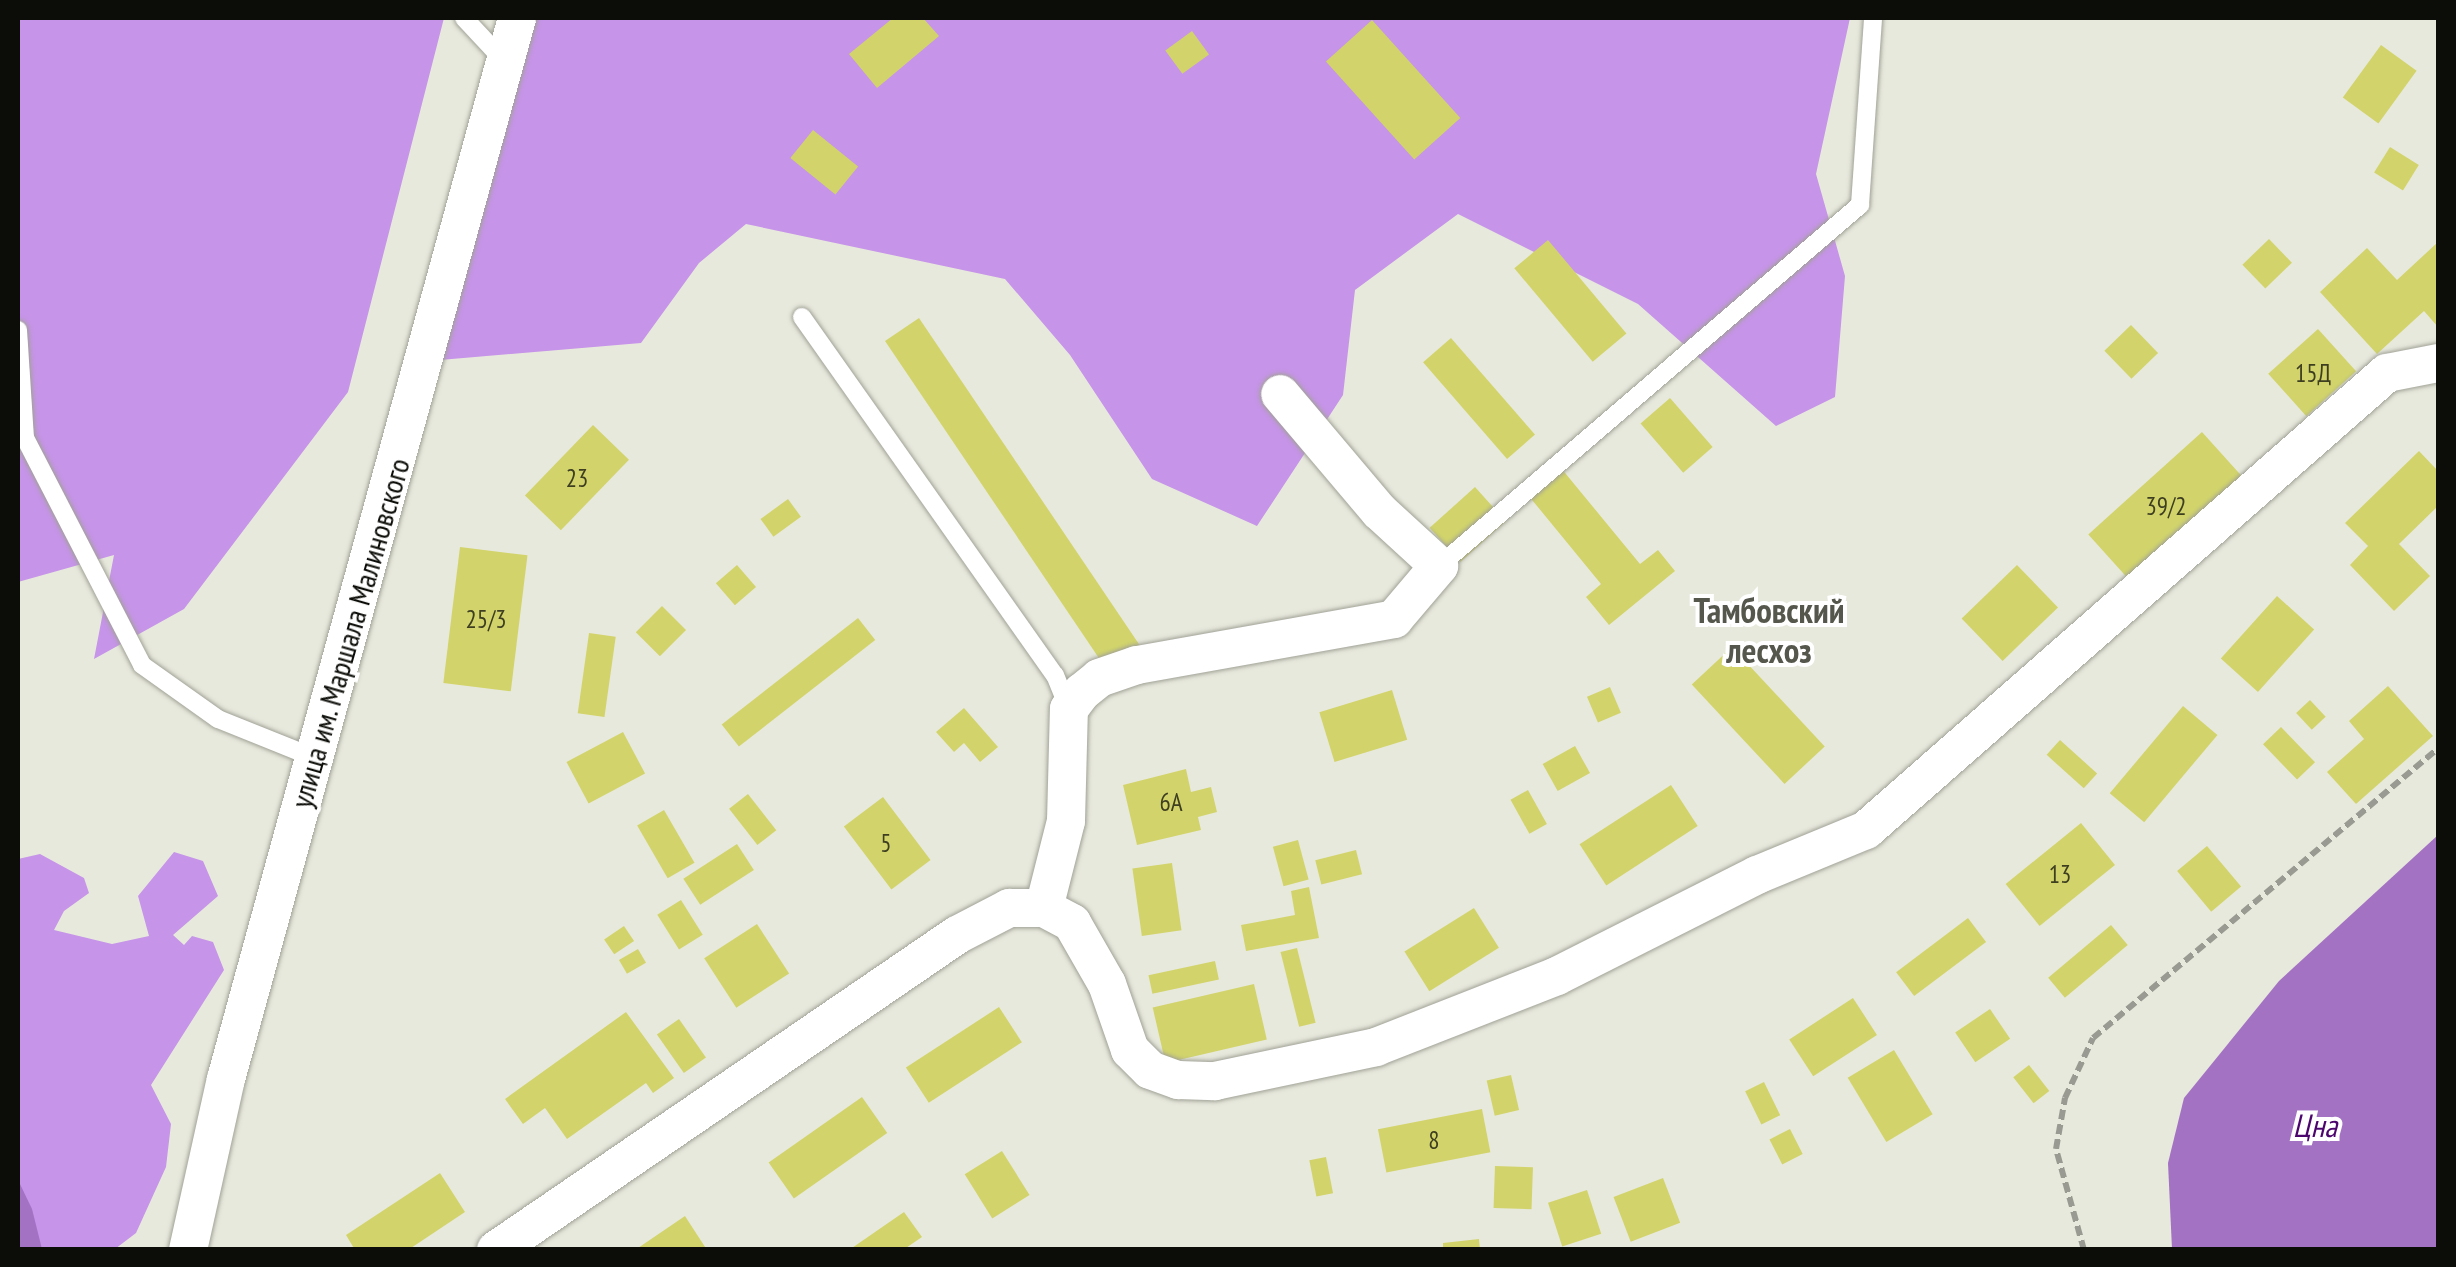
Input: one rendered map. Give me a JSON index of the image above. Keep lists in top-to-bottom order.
{
  "streets": {
    "street": ["улица им. Маршала Малиновского"]
  },
  "districts": ["Тамбовский лесхоз"],
  "water": ["Цна"],
  "house_numbers": [
    "15Д",
    "23",
    "39/2",
    "25/3",
    "6А",
    "5",
    "13",
    "8"
  ]
}
